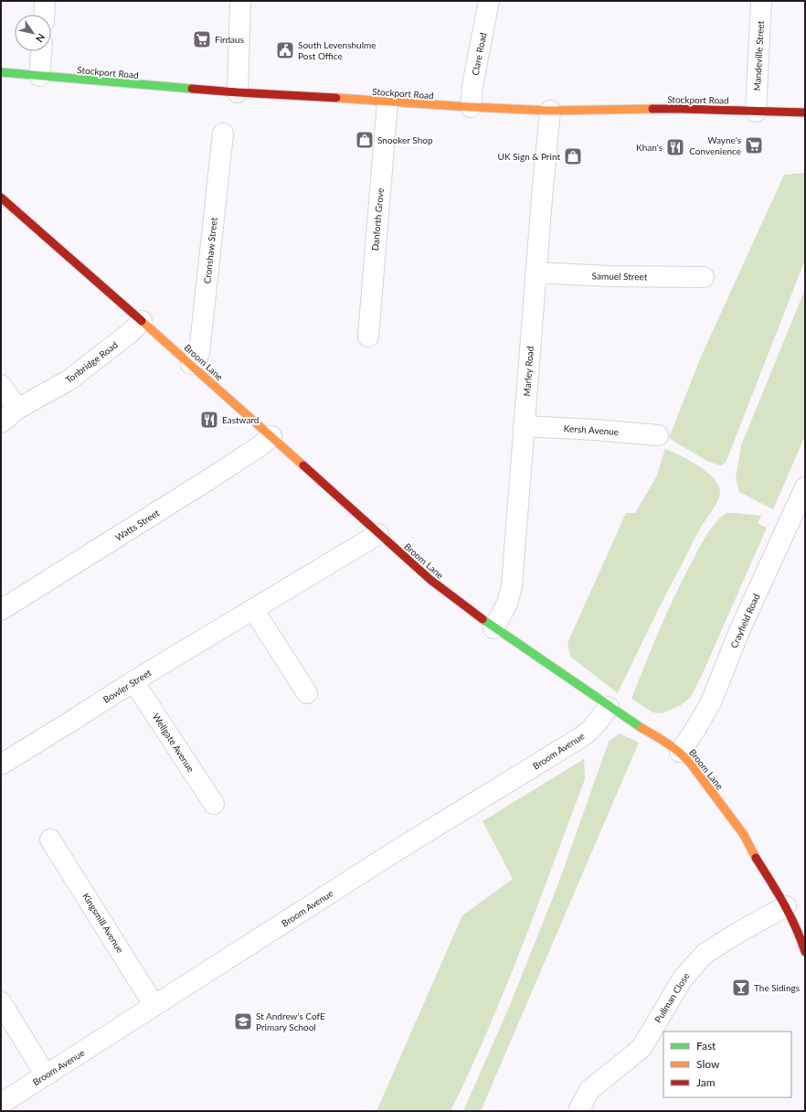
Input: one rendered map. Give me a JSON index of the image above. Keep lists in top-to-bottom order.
{
  "streets": {
    "main road": ["Stockport Road", "Broom Lane"],
    "street": [
      "Clare Road",
      "Mandeville Street",
      "Danforth Grove",
      "Cronshaw Street",
      "Samuel Street",
      "Tonbridge Road",
      "Marley Road",
      "Kersh Avenue",
      "Watts Street",
      "Crayfield Road",
      "Bowler Street",
      "Wellgate Avenue",
      "Broom Avenue",
      "Kingsmill Avenue",
      "Pullman Close"
    ]
  },
  "crossings": [
    ["Clare Road", "Stockport Road"],
    ["Mandeville Street", "Stockport Road"],
    ["Stockport Road", "Danforth Grove"],
    ["Stockport Road", "Marley Road"],
    ["Cronshaw Street", "Broom Lane"],
    ["Samuel Street", "Marley Road"],
    ["Tonbridge Road", "Broom Lane"],
    ["Broom Lane", "Marley Road"],
    ["Broom Lane", "Watts Street"],
    ["Broom Lane", "Crayfield Road"],
    ["Broom Lane", "Bowler Street"],
    ["Broom Lane", "Broom Avenue"],
    ["Broom Lane", "Pullman Close"],
    ["Marley Road", "Kersh Avenue"],
    ["Bowler Street", "Wellgate Avenue"],
    ["Broom Avenue", "Kingsmill Avenue"]
  ],
  "places": {
    "supermarket": ["Firdaus", "Wayne's Convenience"],
    "public building": ["South Levenshulme Post Office"],
    "shop": ["Snooker Shop", "UK Sign & Print"],
    "restaurant": ["Khan's", "Eastward"],
    "bar": ["The Sidings"],
    "school or university": ["St Andrew's CofE Primary School"]
  },
  "legend": ["Fast", "Slow", "Jam"],
  "north": "bottom right"
}
